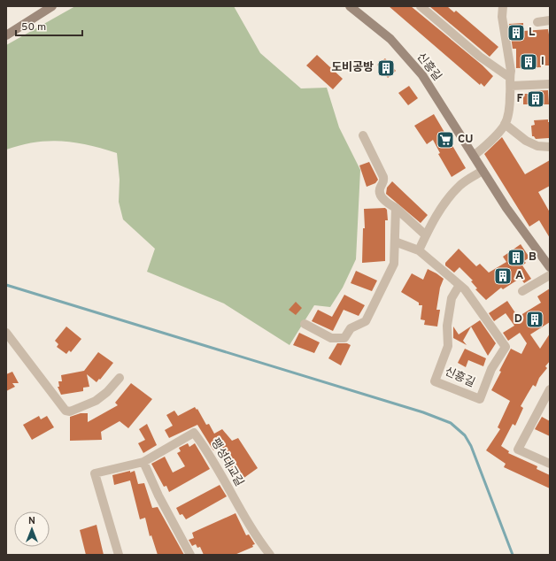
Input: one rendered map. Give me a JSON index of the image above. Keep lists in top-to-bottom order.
{
  "streets": {
    "street": ["신흥길", "팽성대교길"]
  },
  "places": {
    "building": [
      "L",
      "I",
      "도비공방",
      "F",
      "B",
      "A",
      "D"
    ],
    "supermarket": ["CU"]
  },
  "scale_bar": "50 m",
  "north": "top"
}
